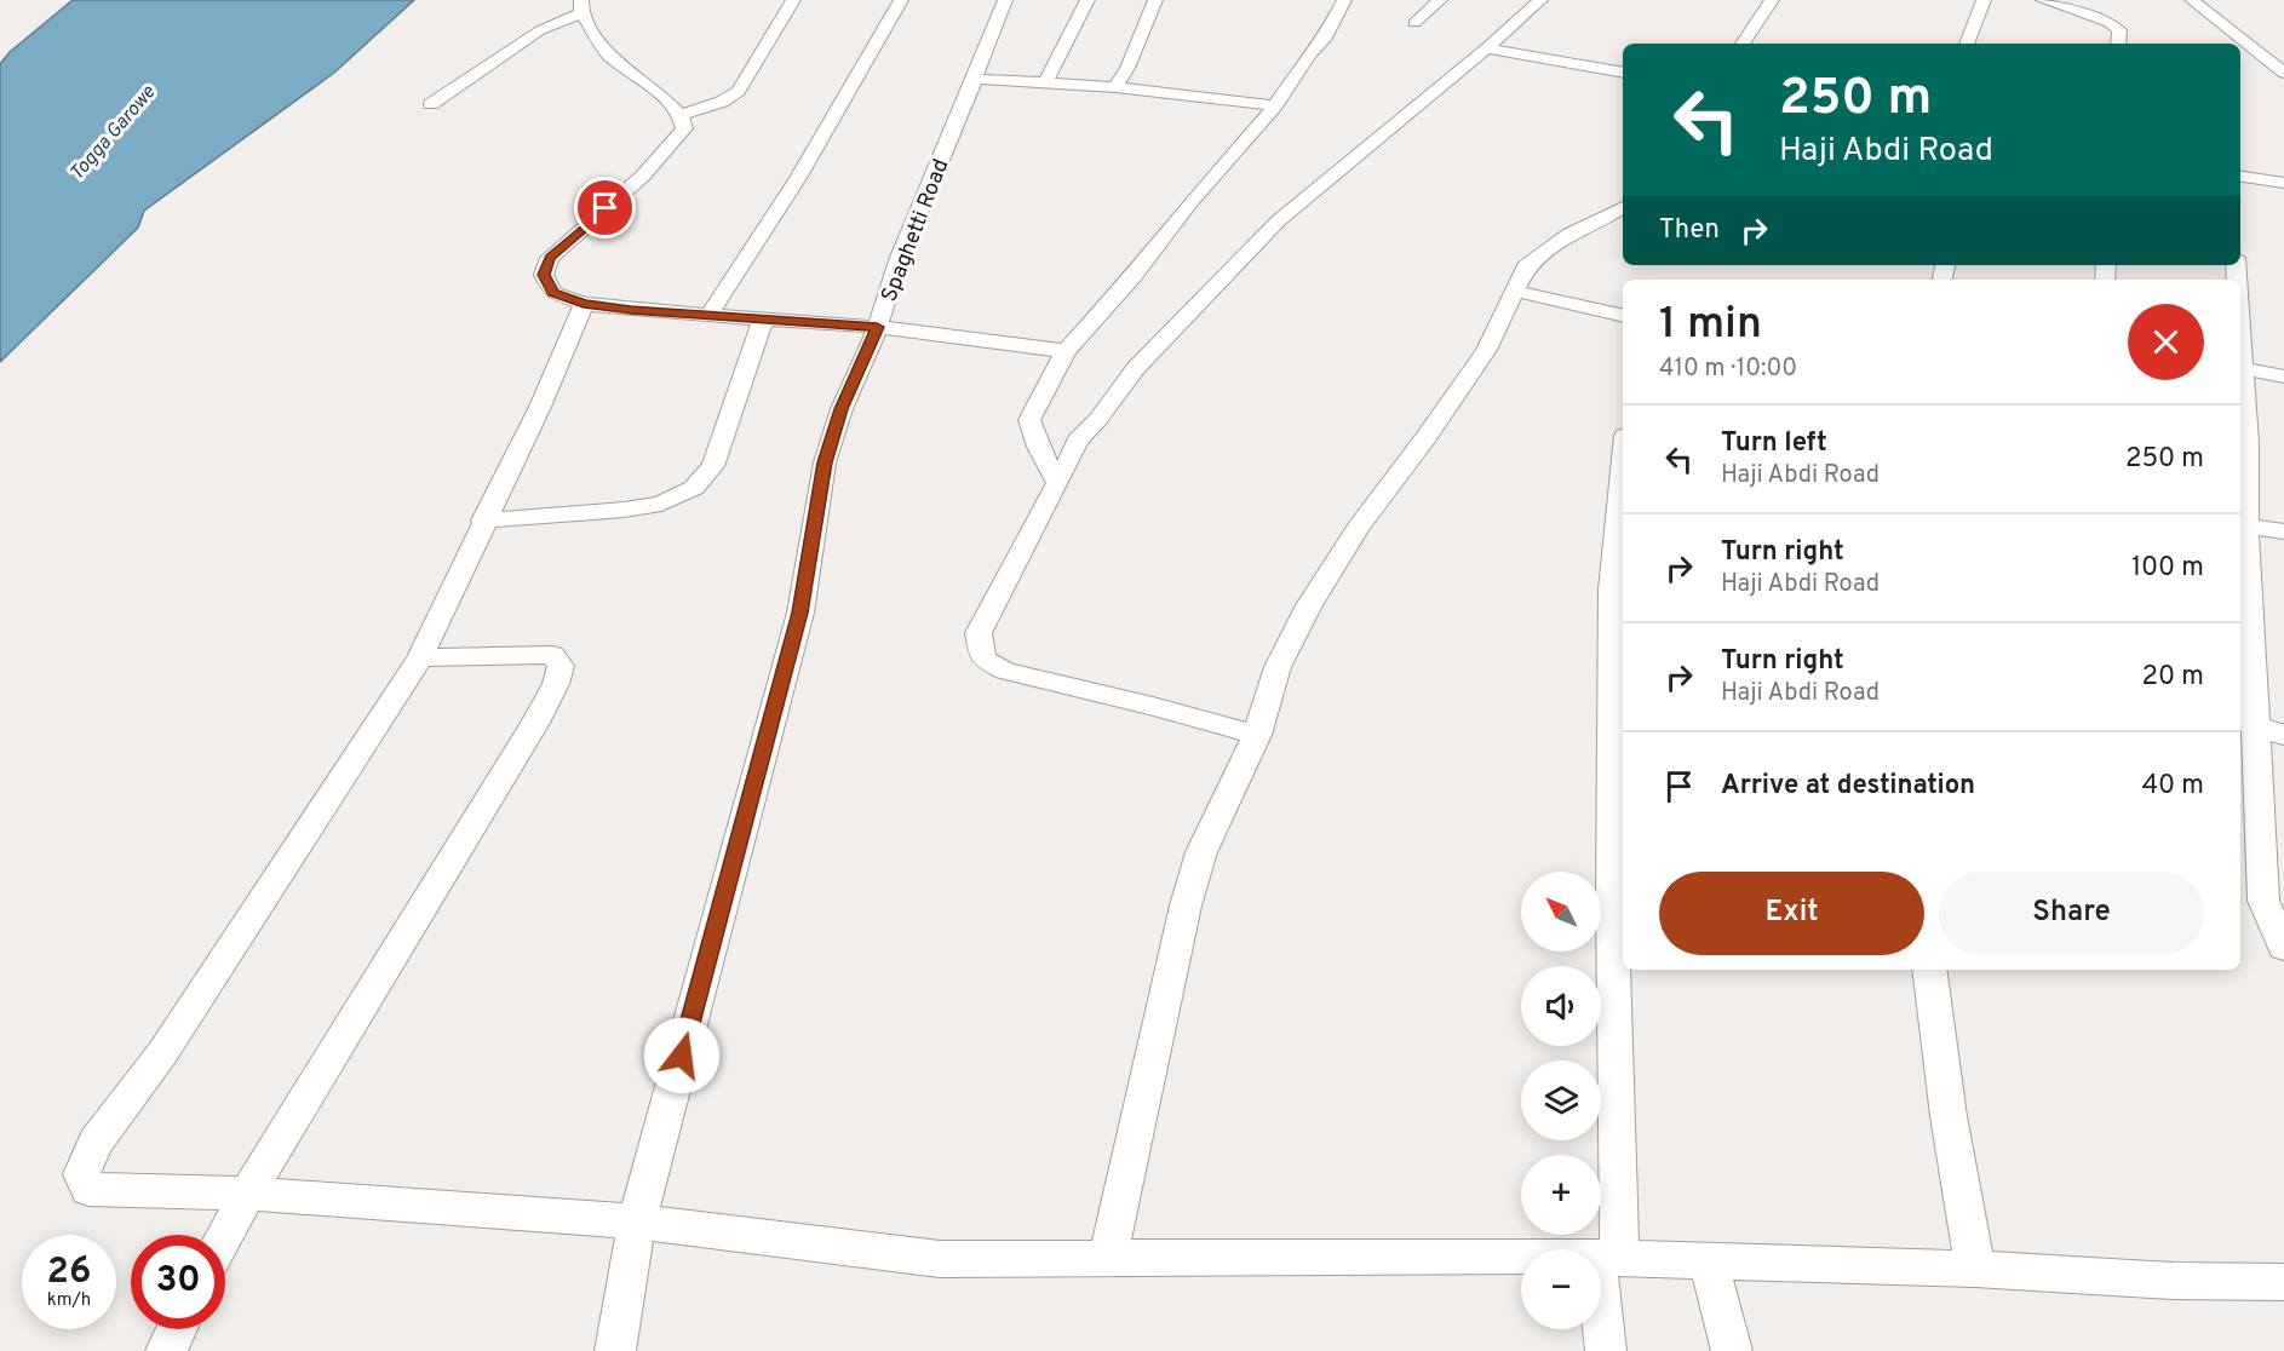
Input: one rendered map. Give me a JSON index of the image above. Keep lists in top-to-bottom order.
{
  "streets": {
    "street": ["Spaghetti Road"]
  },
  "water": ["Togga Garowe"],
  "north": "top left",
  "page": {
    "turn": ["250 m", "Haji Abdi Road"],
    "then": "Then",
    "heading": ["1 min", "410 m · 10:00"],
    "list": [
      {
        "name": "Turn left",
        "note": "Haji Abdi Road",
        "value": "250 m"
      },
      {
        "name": "Turn right",
        "note": "Haji Abdi Road",
        "value": "100 m"
      },
      {
        "name": "Turn right",
        "note": "Haji Abdi Road",
        "value": "20 m"
      },
      {
        "name": "Arrive at destination",
        "value": "40 m"
      }
    ],
    "buttons": ["Exit", "Share"],
    "map_buttons": ["+", "−"],
    "speed": "26 km/h",
    "limit": "30"
  }
}
